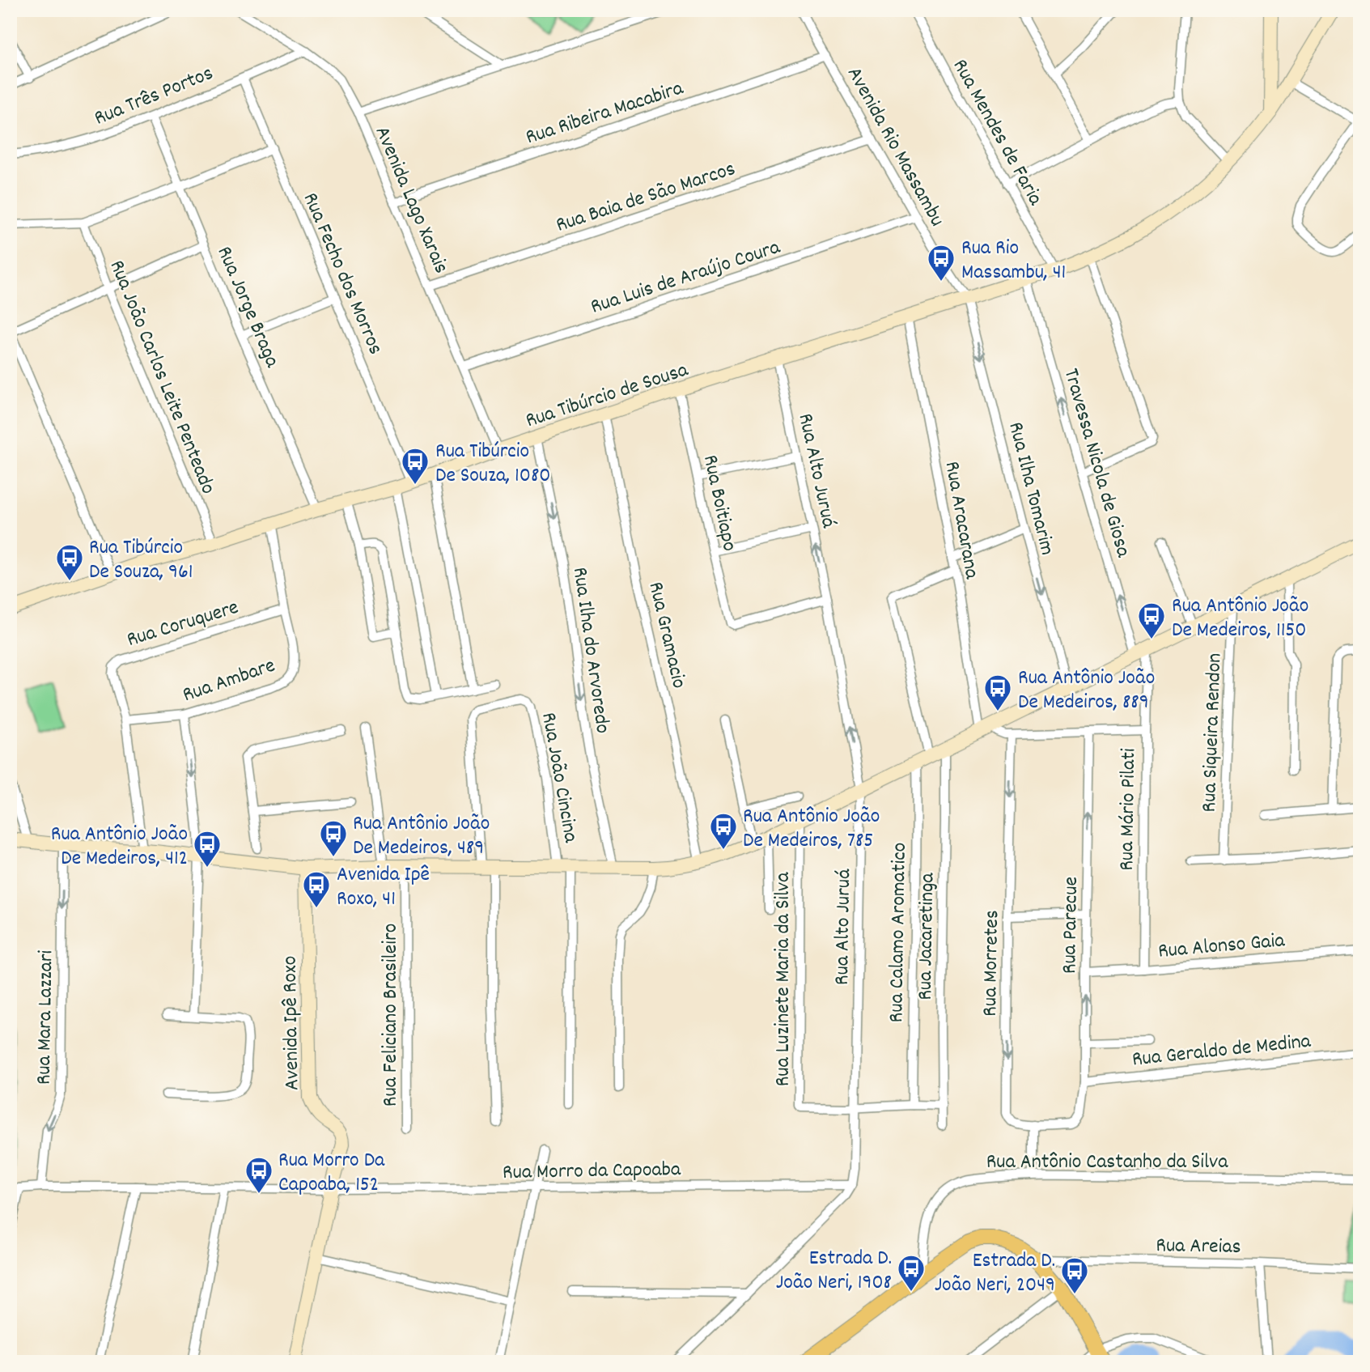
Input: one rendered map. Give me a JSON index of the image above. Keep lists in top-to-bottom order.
{
  "streets": {
    "street": [
      "Rua Três Portos",
      "Rua Ribeira Macabira",
      "Rua Mendes de Faria",
      "Avenida Rio Massambu",
      "Rua Baia de São Marcos",
      "Avenida Lago Xarais",
      "Rua Fecho dos Morros",
      "Rua Luis de Araújo Coura",
      "Rua Jorge Braga",
      "Rua João Carlos Leite Penteado",
      "Rua Tibúrcio de Sousa",
      "Travessa Nicola de Giosa",
      "Rua Alto Juruá",
      "Rua Ilha Tomarim",
      "Rua Boitiapo",
      "Rua Aracarana",
      "Rua Coruquere",
      "Rua Gramacio",
      "Rua Ilha do Arvoredo",
      "Rua Ambare",
      "Rua Siqueira Rendon",
      "Rua João Cincina",
      "Rua Mário Pilati",
      "Rua Parecue",
      "Rua Calamo Aromatico",
      "Rua Jacaretinga",
      "Rua Alonso Gaia",
      "Rua Morretes",
      "Rua Luzinete Maria da Silva",
      "Rua Feliciano Brasileiro",
      "Rua Mara Lazzari",
      "Avenida Ipê Roxo",
      "Rua Geraldo de Medina",
      "Rua Antônio Castanho da Silva",
      "Rua Morro da Capoaba",
      "Rua Areias"
    ]
  },
  "crossings": [
    ["Rua Três Portos", "Avenida Lago Xarais"],
    ["Rua Três Portos", "Rua Fecho dos Morros"],
    ["Rua Três Portos", "Rua Jorge Braga"],
    ["Rua Ribeira Macabira", "Avenida Rio Massambu"],
    ["Rua Ribeira Macabira", "Avenida Lago Xarais"],
    ["Rua Mendes de Faria", "Rua Tibúrcio de Sousa"],
    ["Avenida Rio Massambu", "Rua Baia de São Marcos"],
    ["Avenida Rio Massambu", "Rua Luis de Araújo Coura"],
    ["Avenida Rio Massambu", "Rua Tibúrcio de Sousa"],
    ["Avenida Rio Massambu", "Rua Ilha Tomarim"],
    ["Rua Baia de São Marcos", "Avenida Lago Xarais"],
    ["Avenida Lago Xarais", "Rua Luis de Araújo Coura"],
    ["Avenida Lago Xarais", "Rua Tibúrcio de Sousa"],
    ["Rua Fecho dos Morros", "Rua Tibúrcio de Sousa"],
    ["Rua Jorge Braga", "Rua Tibúrcio de Sousa"],
    ["Rua João Carlos Leite Penteado", "Rua Tibúrcio de Sousa"],
    ["Rua Tibúrcio de Sousa", "Travessa Nicola de Giosa"],
    ["Rua Tibúrcio de Sousa", "Rua Alto Juruá"],
    ["Rua Tibúrcio de Sousa", "Rua Ilha Tomarim"],
    ["Rua Tibúrcio de Sousa", "Rua Boitiapo"],
    ["Rua Tibúrcio de Sousa", "Rua Aracarana"],
    ["Rua Tibúrcio de Sousa", "Rua Gramacio"],
    ["Rua Tibúrcio de Sousa", "Rua Ilha do Arvoredo"],
    ["Rua Tibúrcio de Sousa", "Rua Ambare"],
    ["Travessa Nicola de Giosa", "Rua Mário Pilati"],
    ["Rua Alto Juruá", "Rua Boitiapo"],
    ["Rua Alto Juruá", "Rua Luzinete Maria da Silva"],
    ["Rua Alto Juruá", "Rua Morro da Capoaba"],
    ["Rua Coruquere", "Rua Ambare"],
    ["Rua Mário Pilati", "Rua Alonso Gaia"],
    ["Rua Parecue", "Rua Alonso Gaia"],
    ["Rua Parecue", "Rua Morretes"],
    ["Rua Parecue", "Rua Geraldo de Medina"],
    ["Rua Mara Lazzari", "Rua Morro da Capoaba"],
    ["Avenida Ipê Roxo", "Rua Morro da Capoaba"]
  ],
  "one_way": [
    "Travessa Nicola de Giosa",
    "Rua Ilha Tomarim",
    "Rua Ilha do Arvoredo",
    "Rua Parecue",
    "Rua Morretes",
    "Rua Mara Lazzari"
  ],
  "places": {
    "bus stop": [
      "Rua Rio Massambu, 41",
      "Rua Tibúrcio De Souza, 1080",
      "Rua Tibúrcio De Souza, 961",
      "Rua Antônio João De Medeiros, 1150",
      "Rua Antônio João De Medeiros, 889",
      "Rua Antônio João De Medeiros, 785",
      "Rua Antônio João De Medeiros, 489",
      "Rua Antônio João De Medeiros, 412",
      "Avenida Ipê Roxo, 41",
      "Rua Morro Da Capoaba, 152",
      "Estrada D. João Neri, 1908",
      "Estrada D. João Neri, 2049"
    ]
  }
}
